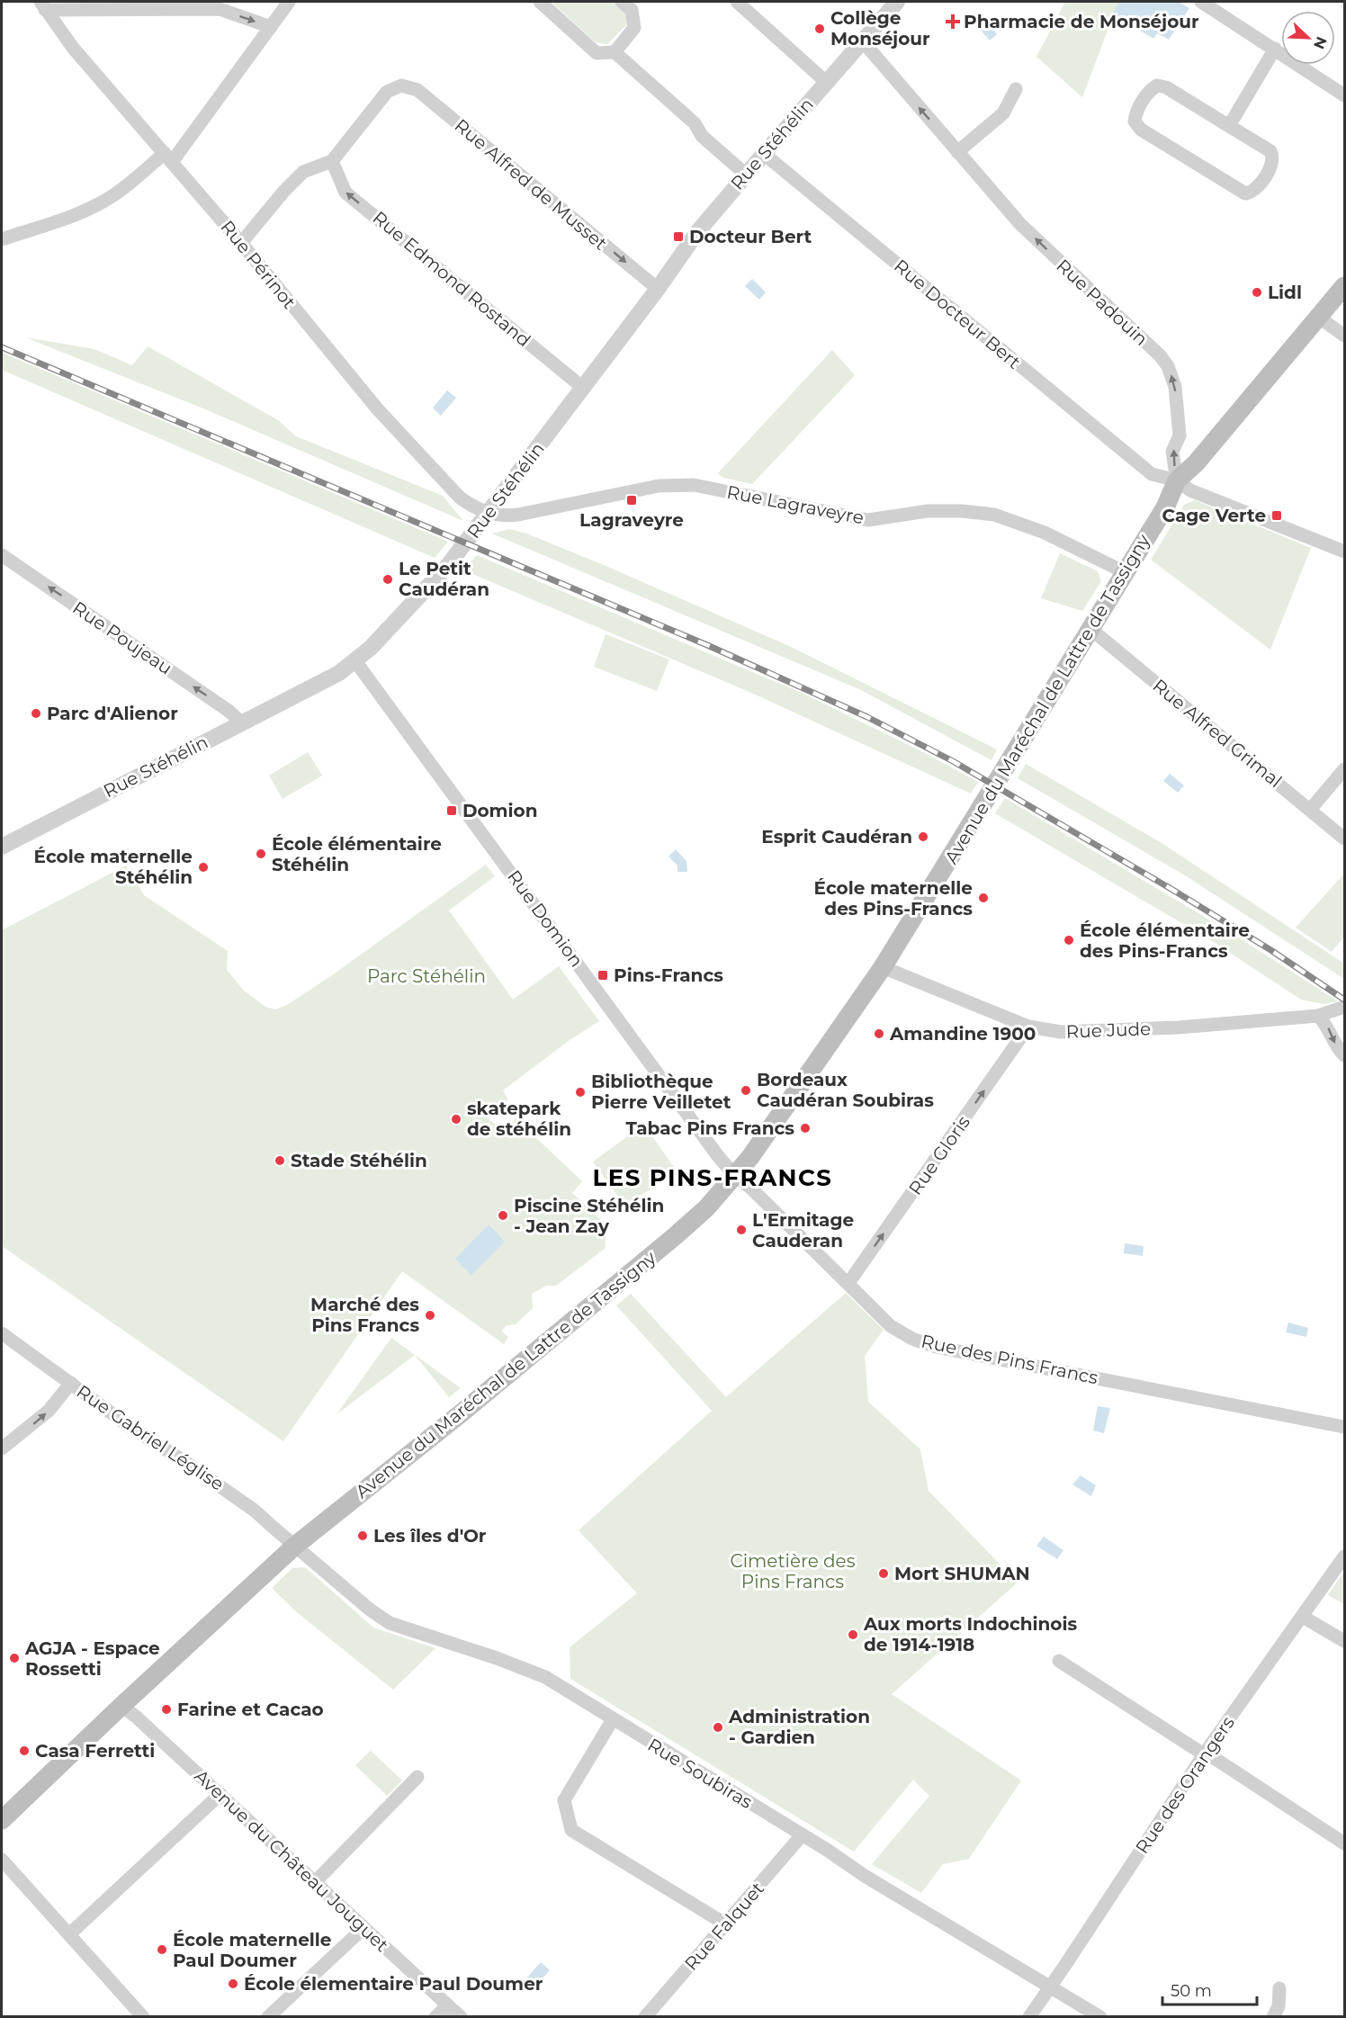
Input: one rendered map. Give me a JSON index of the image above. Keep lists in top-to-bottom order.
{
  "streets": {
    "main road": ["Avenue du Maréchal de Lattre de Tassigny"],
    "street": [
      "Rue Stéhélin",
      "Rue Alfred de Musset",
      "Rue Périnot",
      "Rue Edmond Rostand",
      "Rue Padouin",
      "Rue Docteur Bert",
      "Rue Lagraveyre",
      "Rue Poujeau",
      "Rue Alfred Grimal",
      "Rue Domion",
      "Rue Jude",
      "Rue Gloris",
      "Rue des Pins Francs",
      "Rue Gabriel Léglise",
      "Rue Soubiras",
      "Rue des Orangers",
      "Avenue du Château Jouguet",
      "Rue Falquet"
    ]
  },
  "crossings": [
    ["Rue Stéhélin", "Rue Alfred de Musset"],
    ["Rue Stéhélin", "Rue Périnot"],
    ["Rue Stéhélin", "Rue Edmond Rostand"],
    ["Rue Stéhélin", "Rue Padouin"],
    ["Rue Stéhélin", "Rue Docteur Bert"],
    ["Rue Stéhélin", "Rue Lagraveyre"],
    ["Rue Stéhélin", "Rue Poujeau"],
    ["Rue Stéhélin", "Rue Domion"],
    ["Rue Alfred de Musset", "Rue Edmond Rostand"],
    ["Rue Périnot", "Rue Lagraveyre"],
    ["Rue Padouin", "Rue Docteur Bert"],
    ["Rue Padouin", "Avenue du Maréchal de Lattre de Tassigny"],
    ["Rue Docteur Bert", "Avenue du Maréchal de Lattre de Tassigny"],
    ["Rue Lagraveyre", "Avenue du Maréchal de Lattre de Tassigny"],
    ["Avenue du Maréchal de Lattre de Tassigny", "Rue Alfred Grimal"],
    ["Avenue du Maréchal de Lattre de Tassigny", "Rue Domion"],
    ["Avenue du Maréchal de Lattre de Tassigny", "Rue Jude"],
    ["Avenue du Maréchal de Lattre de Tassigny", "Rue des Pins Francs"],
    ["Avenue du Maréchal de Lattre de Tassigny", "Rue Gabriel Léglise"],
    ["Avenue du Maréchal de Lattre de Tassigny", "Rue Soubiras"],
    ["Avenue du Maréchal de Lattre de Tassigny", "Avenue du Château Jouguet"],
    ["Rue Domion", "Rue des Pins Francs"],
    ["Rue Jude", "Rue Gloris"],
    ["Rue Gloris", "Rue des Pins Francs"],
    ["Rue Gabriel Léglise", "Rue Soubiras"],
    ["Rue Soubiras", "Rue des Orangers"],
    ["Rue Soubiras", "Rue Falquet"]
  ],
  "one_way": [
    "Rue Alfred de Musset",
    "Rue Edmond Rostand",
    "Rue Padouin",
    "Rue Poujeau",
    "Rue Gloris"
  ],
  "districts": ["LES PINS-FRANCS"],
  "parks": ["Parc Stéhélin", "Cimetière des Pins Francs"],
  "places": {
    "health": ["Pharmacie de Monséjour"],
    "other": [
      "Collège Monséjour",
      "Lidl",
      "Le Petit Caudéran",
      "Parc d'Alienor",
      "Esprit Caudéran",
      "École élémentaire Stéhélin",
      "École maternelle Stéhélin",
      "École maternelle des Pins-Francs",
      "École élémentaire des Pins-Francs",
      "Amandine 1900",
      "Bordeaux Caudéran Soubiras",
      "Bibliothèque Pierre Veilletet",
      "skatepark de stéhélin",
      "Tabac Pins Francs",
      "Stade Stéhélin",
      "Piscine Stéhélin - Jean Zay",
      "L'Ermitage Cauderan",
      "Marché des Pins Francs",
      "Les îles d'Or",
      "Mort SHUMAN",
      "Aux morts Indochinois de 1914-1918",
      "AGJA - Espace Rossetti",
      "Farine et Cacao",
      "Administration - Gardien",
      "Casa Ferretti",
      "École maternelle Paul Doumer",
      "École élementaire Paul Doumer"
    ],
    "transit": [
      "Docteur Bert",
      "Lagraveyre",
      "Cage Verte",
      "Domion",
      "Pins-Francs"
    ]
  },
  "scale_bar": "50 m",
  "north": "bottom right"
}
